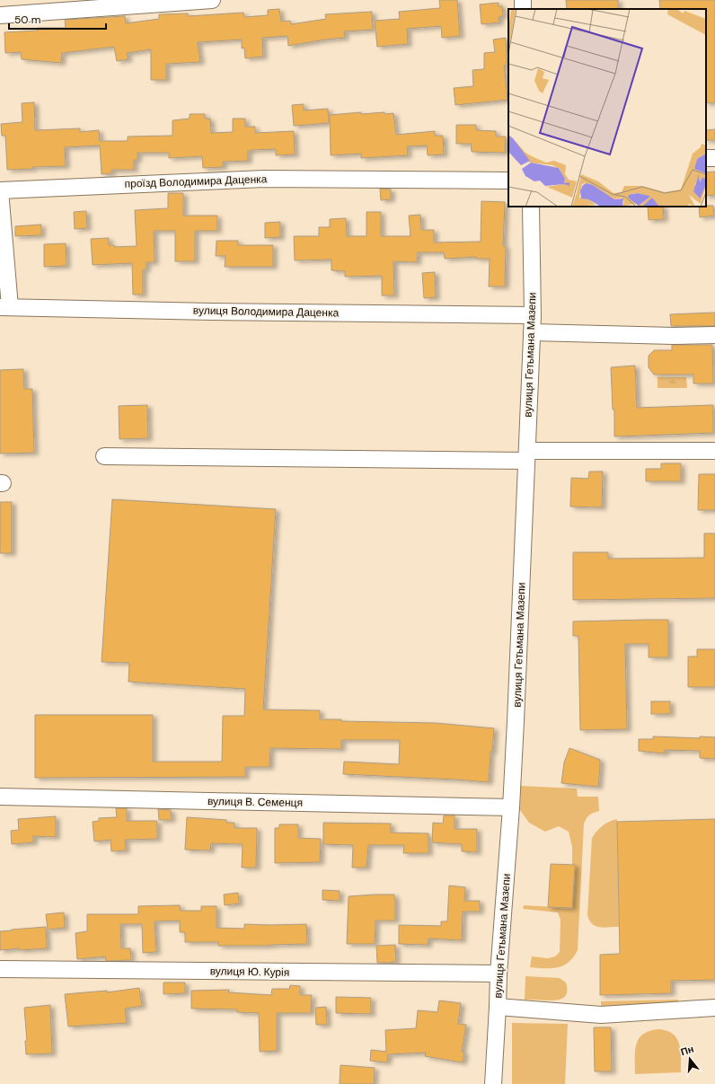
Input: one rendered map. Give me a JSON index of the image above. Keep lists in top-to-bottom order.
{
  "streets": {
    "street": [
      "проїзд Володимира Даценка",
      "вулиця Володимира Даценка",
      "вулиця Гетьмана Мазепи",
      "вулиця В. Семенця",
      "вулиця Ю. Курія"
    ]
  },
  "crossings": [
    ["проїзд Володимира Даценка", "вулиця Володимира Даценка"],
    ["вулиця Володимира Даценка", "вулиця Гетьмана Мазепи"],
    ["вулиця Гетьмана Мазепи", "вулиця В. Семенця"],
    ["вулиця Гетьмана Мазепи", "вулиця Ю. Курія"]
  ],
  "scale_bar": "50 m",
  "north": "top"
}
